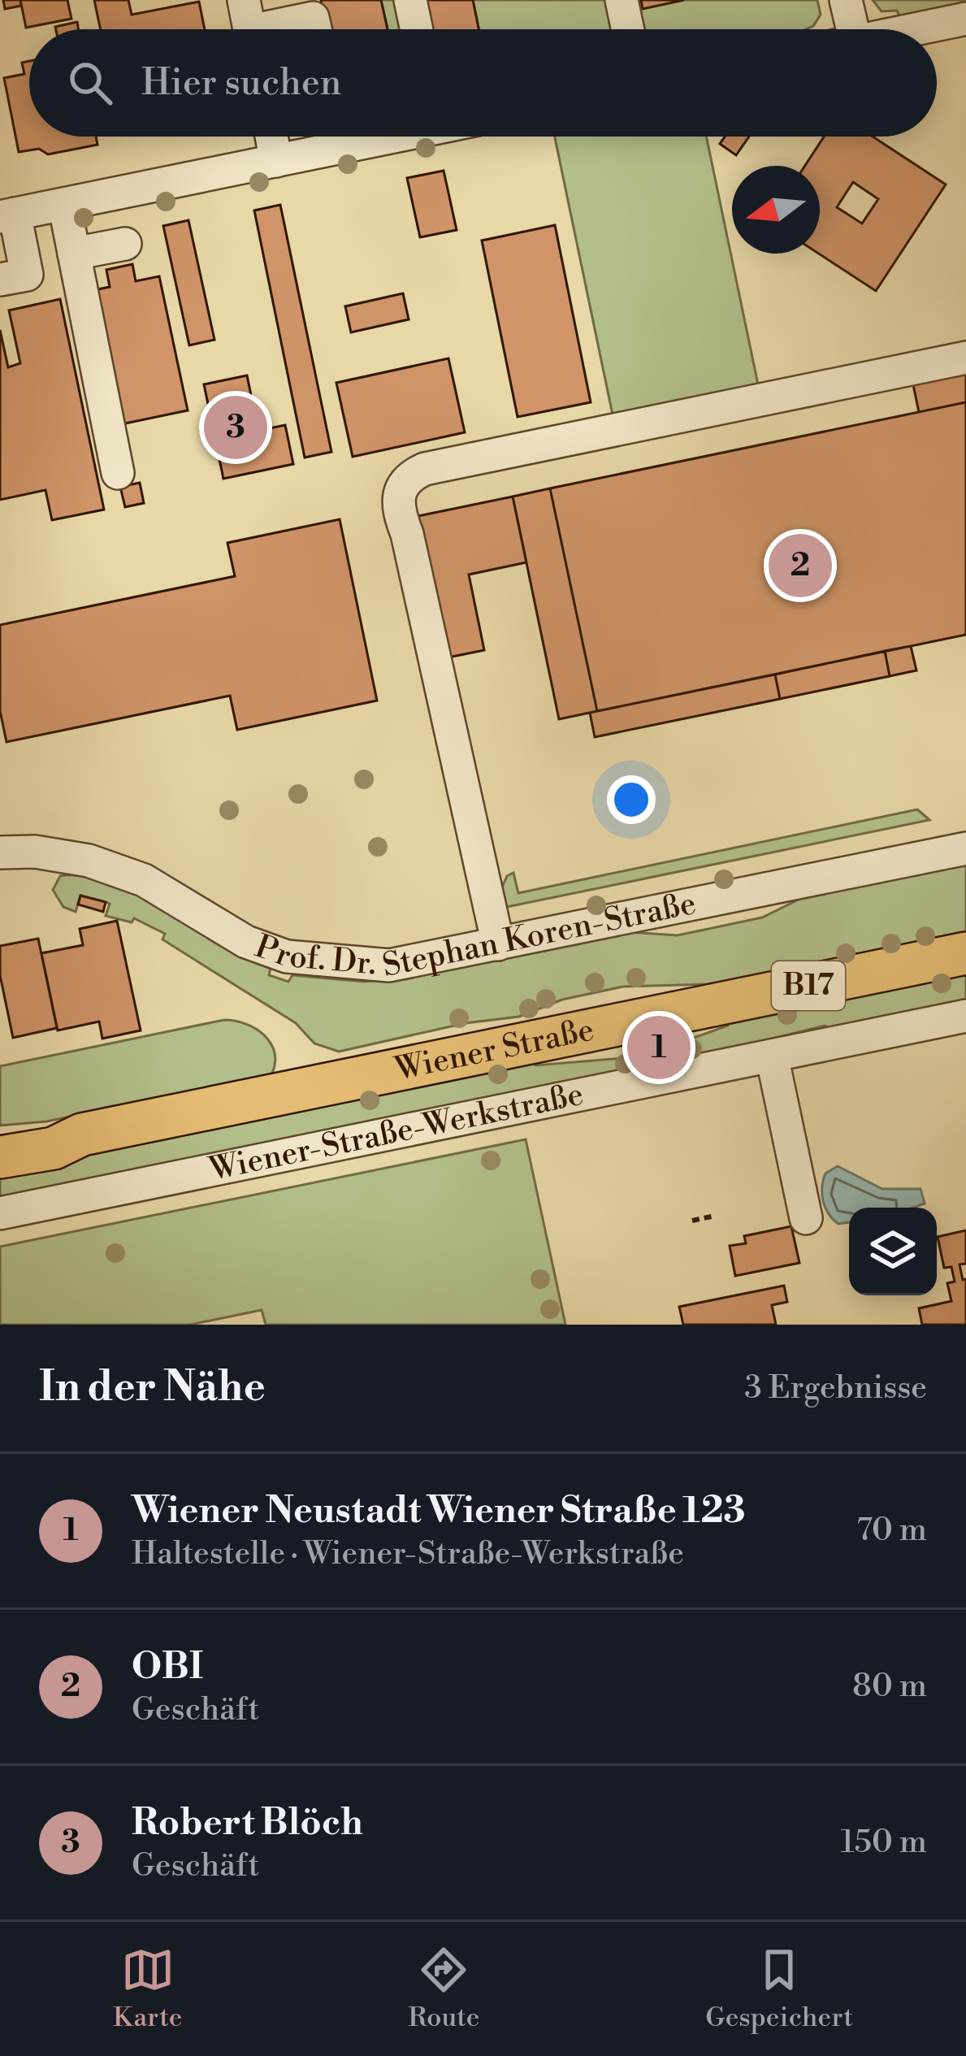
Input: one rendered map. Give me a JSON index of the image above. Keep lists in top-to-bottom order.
{
  "streets": {
    "main road": ["B17", "Wiener Straße"],
    "street": ["Prof. Dr. Stephan Koren-Straße", "Wiener-Straße-Werkstraße"]
  },
  "north": "left",
  "page": {
    "search": "Hier suchen",
    "pins": ["3", "2", "1"],
    "heading": ["In der Nähe", "3 Ergebnisse"],
    "list": [
      {
        "mark": "1",
        "name": "Wiener Neustadt Wiener Straße 123",
        "note": "Haltestelle · Wiener-Straße-Werkstraße",
        "value": "70 m"
      },
      {
        "mark": "2",
        "name": "OBI",
        "note": "Geschäft",
        "value": "80 m"
      },
      {
        "mark": "3",
        "name": "Robert Blöch",
        "note": "Geschäft",
        "value": "150 m"
      }
    ],
    "nav": ["Karte", "Route", "Gespeichert"]
  }
}
